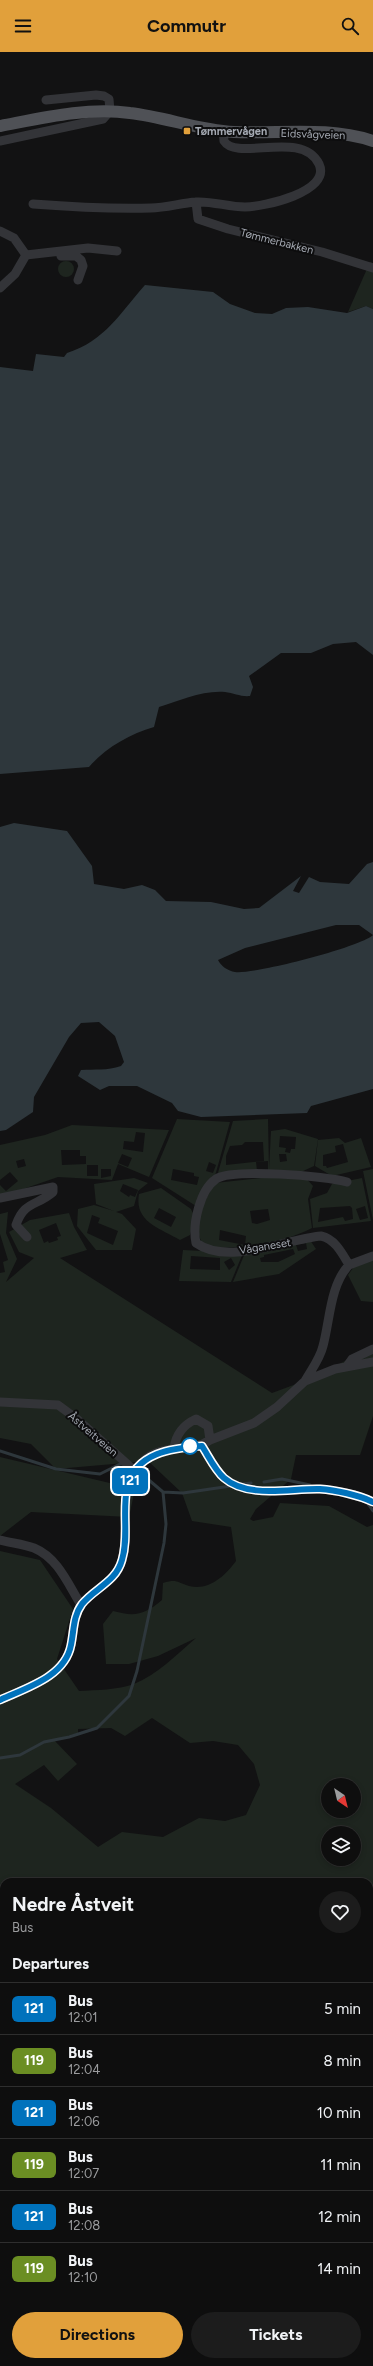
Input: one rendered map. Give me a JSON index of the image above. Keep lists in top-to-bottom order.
{
  "streets": {
    "main road": ["Eidsvågveien"],
    "street": ["Tømmerbakken", "Våganeset", "Åstveitveien"]
  },
  "places": {
    "transit": ["Tømmervågen"]
  },
  "lines": ["bus line 121"],
  "north": "bottom right",
  "page": {
    "header": "Commutr",
    "on_map": "121",
    "heading": [
      ["Nedre Åstveit", "Bus"],
      "Departures"
    ],
    "list": [
      {
        "mark": "121",
        "name": "Bus",
        "note": "12:01",
        "value": "5 min"
      },
      {
        "mark": "119",
        "name": "Bus",
        "note": "12:04",
        "value": "8 min"
      },
      {
        "mark": "121",
        "name": "Bus",
        "note": "12:06",
        "value": "10 min"
      },
      {
        "mark": "119",
        "name": "Bus",
        "note": "12:07",
        "value": "11 min"
      },
      {
        "mark": "121",
        "name": "Bus",
        "note": "12:08",
        "value": "12 min"
      },
      {
        "mark": "119",
        "name": "Bus",
        "note": "12:10",
        "value": "14 min"
      }
    ],
    "buttons": ["Directions", "Tickets"]
  }
}
